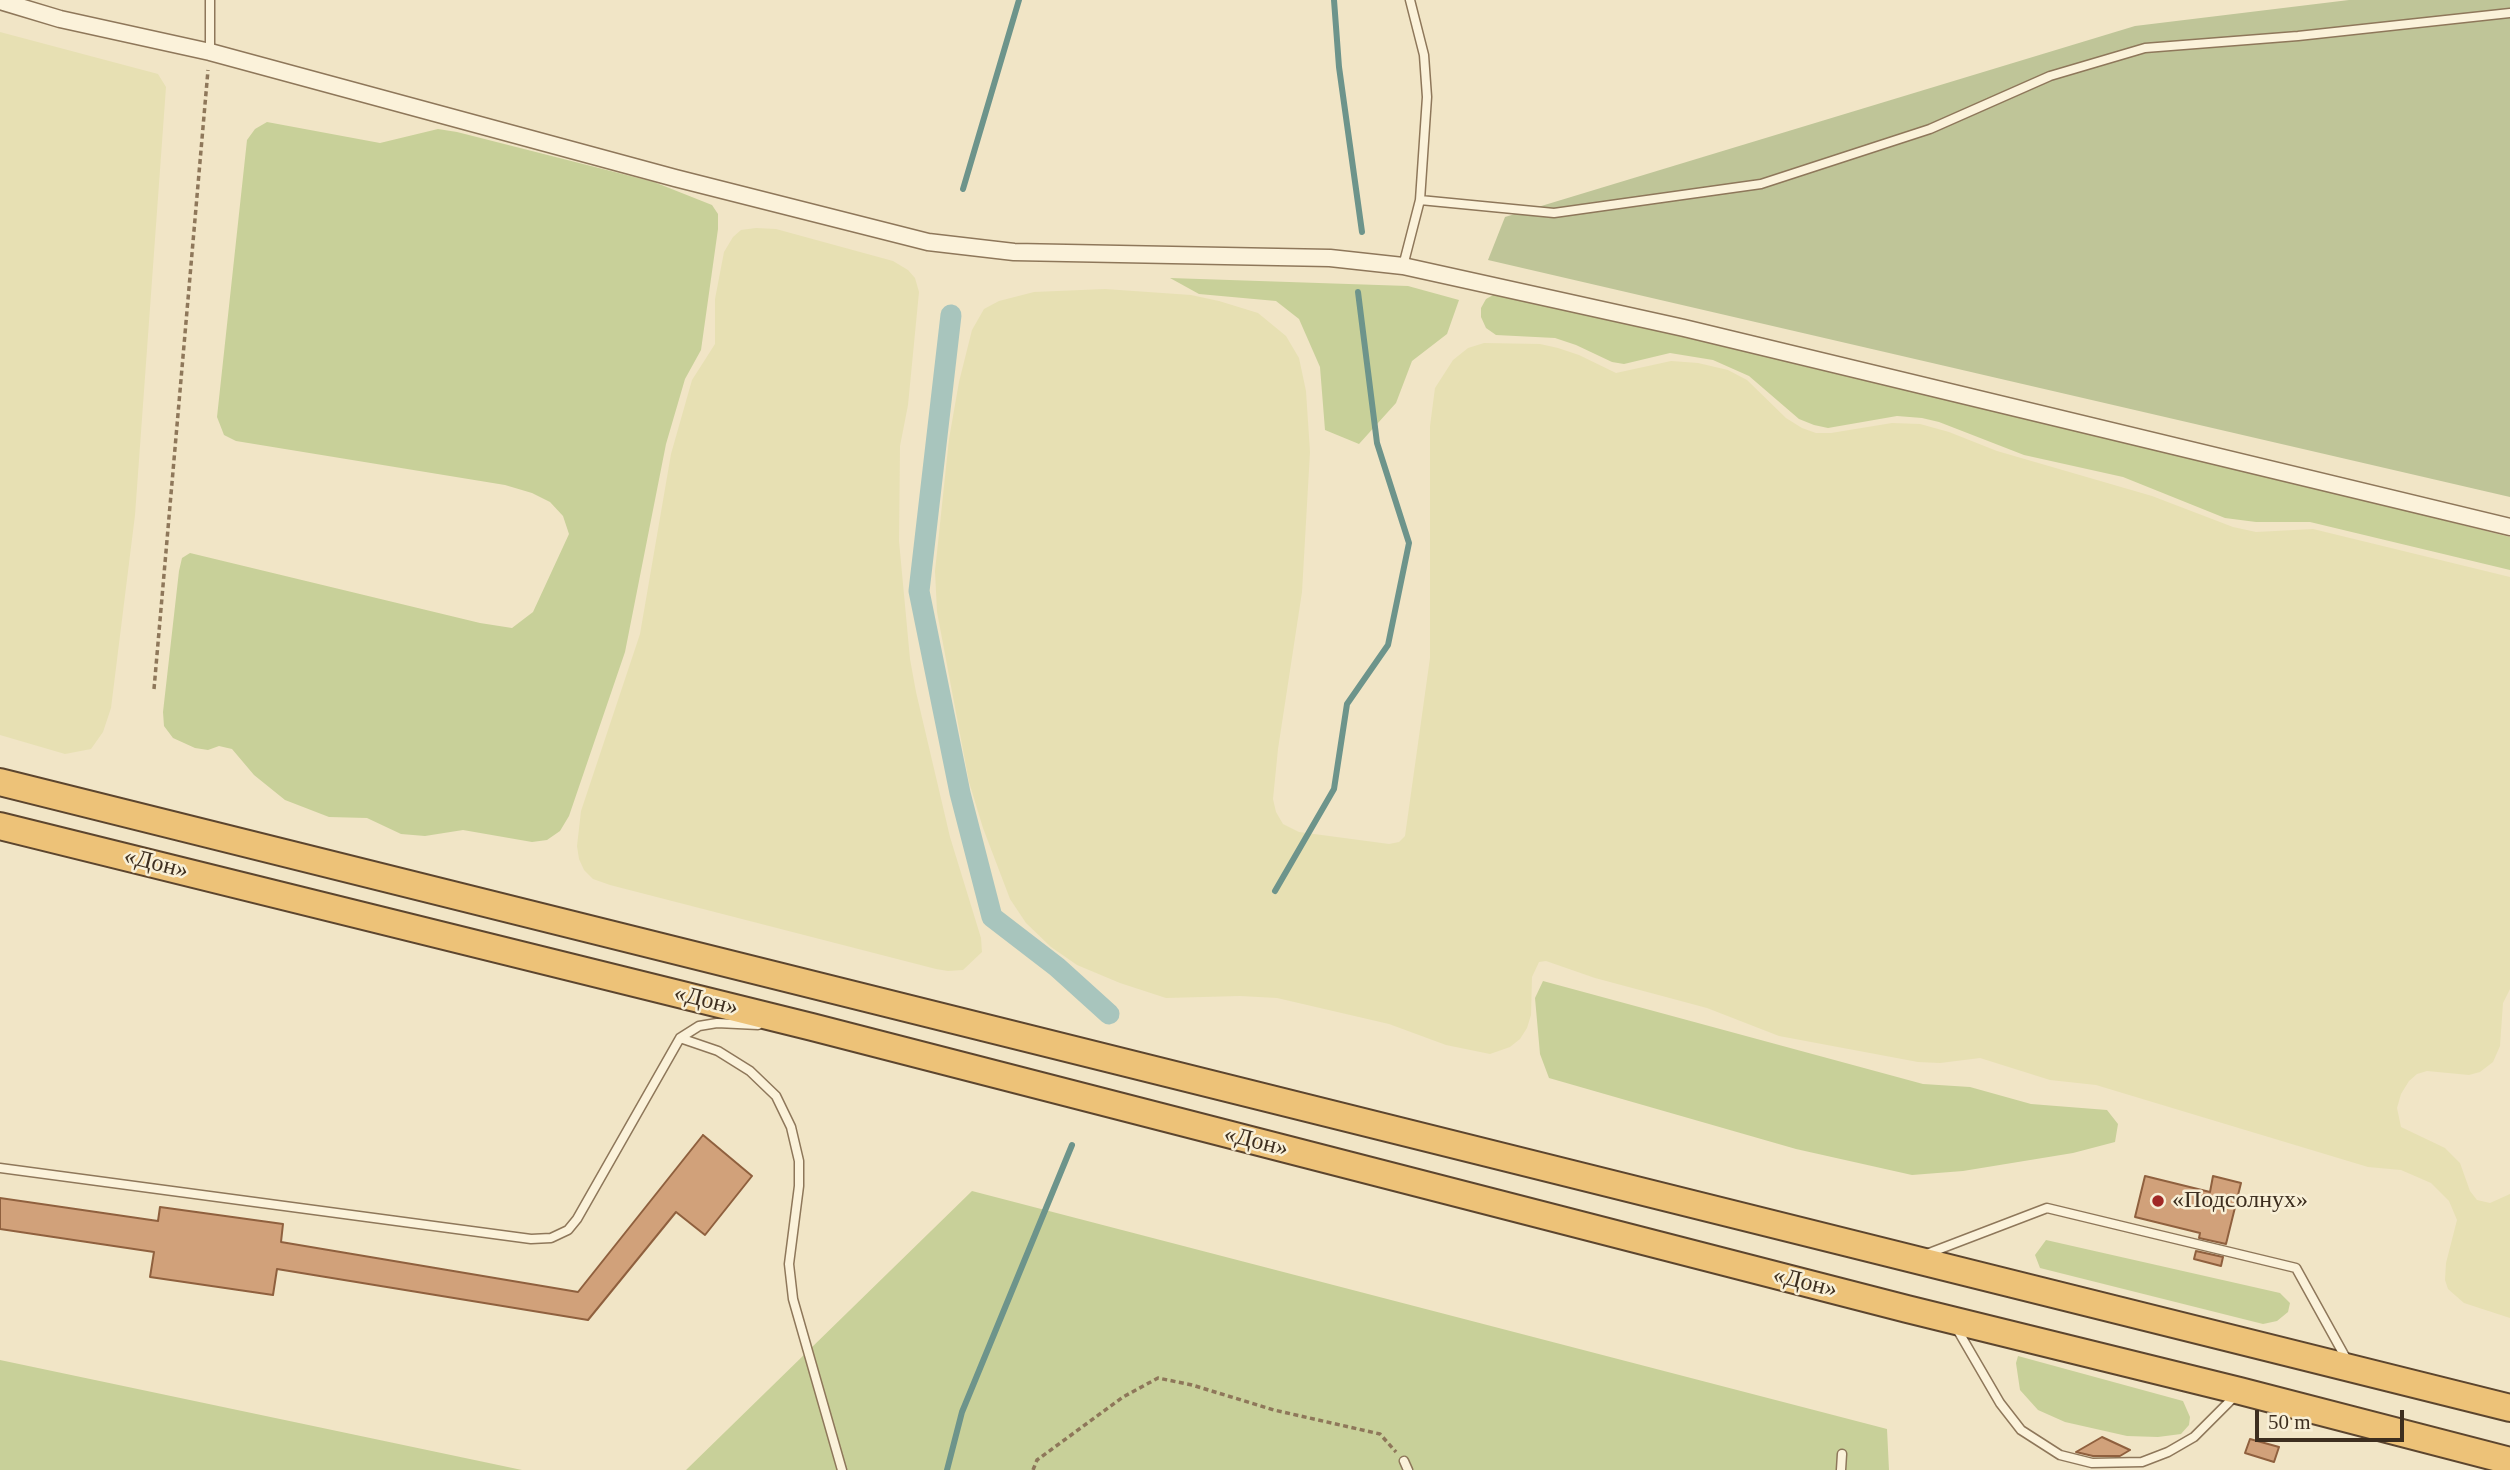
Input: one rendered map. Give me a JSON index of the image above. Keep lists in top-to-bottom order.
{
  "streets": {
    "highway": ["«Дон»"]
  },
  "places": ["«Подсолнух»"],
  "scale_bar": "50 m"
}
